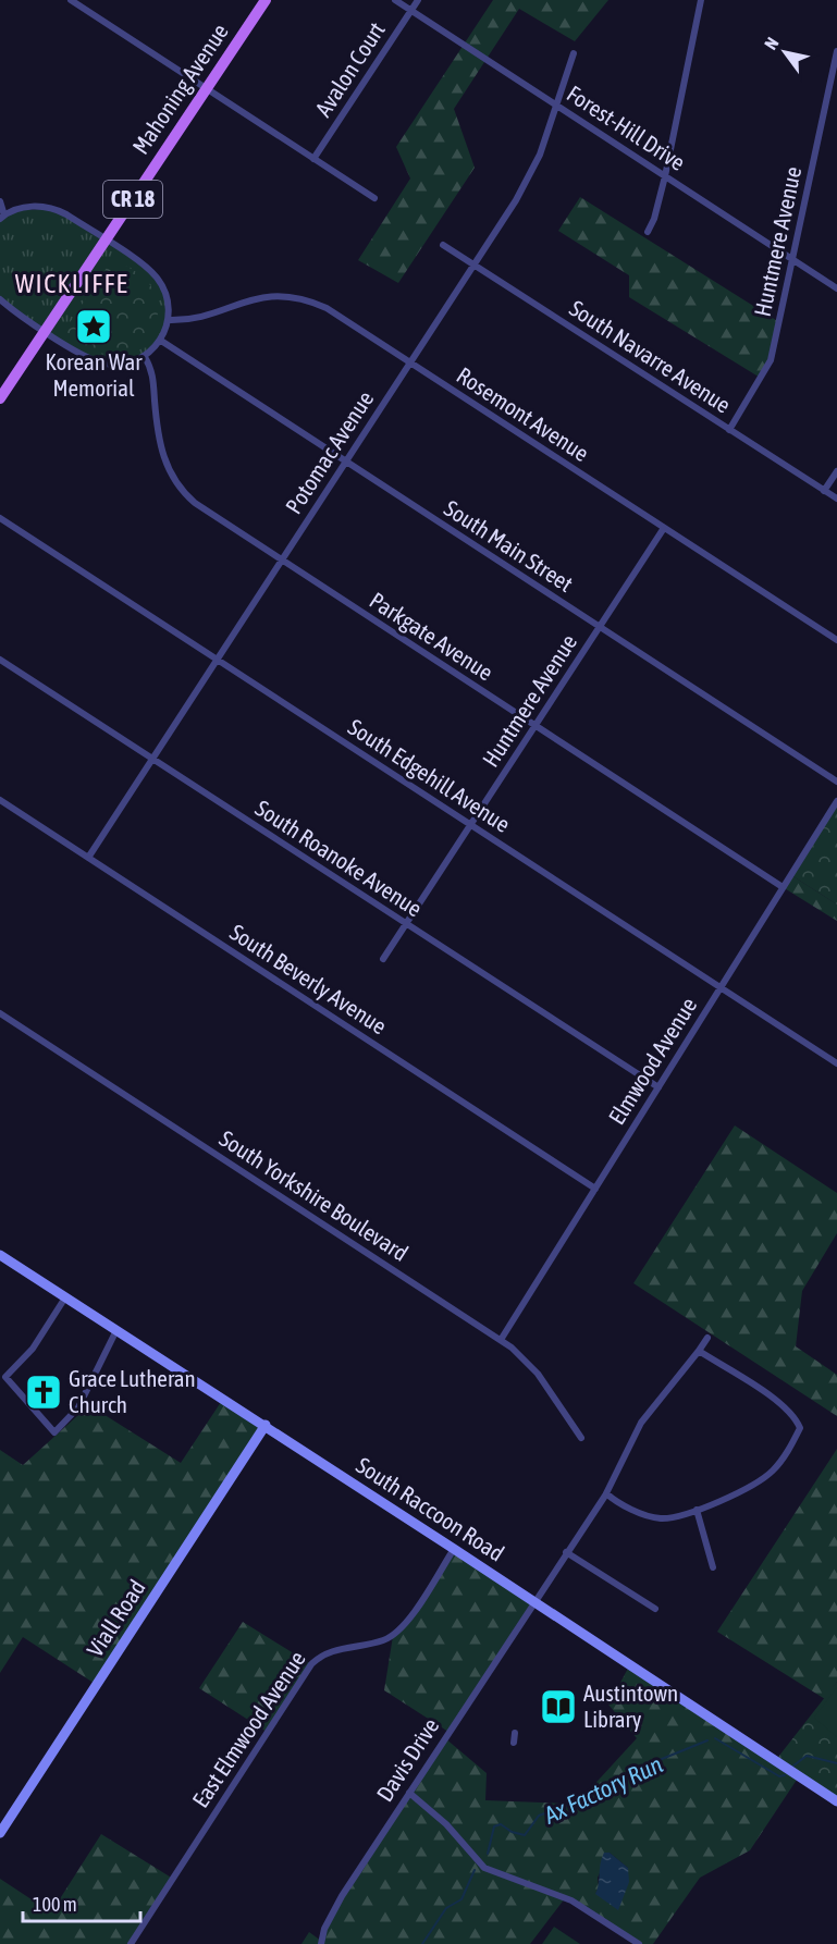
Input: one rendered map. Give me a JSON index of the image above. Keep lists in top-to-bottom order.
{
  "streets": {
    "main road": ["Mahoning Avenue", "CR 18"],
    "street": [
      "Avalon Court",
      "Forest-Hill Drive",
      "Huntmere Avenue",
      "South Navarre Avenue",
      "Rosemont Avenue",
      "Potomac Avenue",
      "South Main Street",
      "Parkgate Avenue",
      "South Edgehill Avenue",
      "South Roanoke Avenue",
      "South Beverly Avenue",
      "Elmwood Avenue",
      "South Yorkshire Boulevard",
      "South Raccoon Road",
      "Viall Road",
      "East Elmwood Avenue",
      "Davis Drive"
    ]
  },
  "crossings": [
    ["Avalon Court", "Forest-Hill Drive"],
    ["Mahoning Avenue", "Rosemont Avenue"],
    ["Mahoning Avenue", "South Main Street"],
    ["Mahoning Avenue", "Parkgate Avenue"],
    ["Forest-Hill Drive", "Huntmere Avenue"],
    ["Forest-Hill Drive", "Potomac Avenue"],
    ["Huntmere Avenue", "South Navarre Avenue"],
    ["Huntmere Avenue", "Rosemont Avenue"],
    ["Huntmere Avenue", "South Main Street"],
    ["Huntmere Avenue", "Parkgate Avenue"],
    ["Huntmere Avenue", "South Edgehill Avenue"],
    ["Huntmere Avenue", "South Roanoke Avenue"],
    ["South Navarre Avenue", "Potomac Avenue"],
    ["Rosemont Avenue", "Potomac Avenue"],
    ["Rosemont Avenue", "South Main Street"],
    ["Rosemont Avenue", "Parkgate Avenue"],
    ["Potomac Avenue", "South Main Street"],
    ["Potomac Avenue", "Parkgate Avenue"],
    ["Potomac Avenue", "South Edgehill Avenue"],
    ["Potomac Avenue", "South Roanoke Avenue"],
    ["Potomac Avenue", "South Beverly Avenue"],
    ["South Main Street", "Parkgate Avenue"],
    ["Parkgate Avenue", "Elmwood Avenue"],
    ["South Edgehill Avenue", "Elmwood Avenue"],
    ["South Roanoke Avenue", "Elmwood Avenue"],
    ["South Beverly Avenue", "Elmwood Avenue"],
    ["Elmwood Avenue", "South Yorkshire Boulevard"],
    ["South Raccoon Road", "Viall Road"],
    ["South Raccoon Road", "East Elmwood Avenue"],
    ["South Raccoon Road", "Davis Drive"]
  ],
  "districts": ["WICKLIFFE"],
  "water": ["Ax Factory Run"],
  "places": {
    "place": ["Korean War Memorial"],
    "church": ["Grace Lutheran Church"],
    "library": ["Austintown Library"]
  },
  "scale_bar": "100 m",
  "north": "top left"
}
